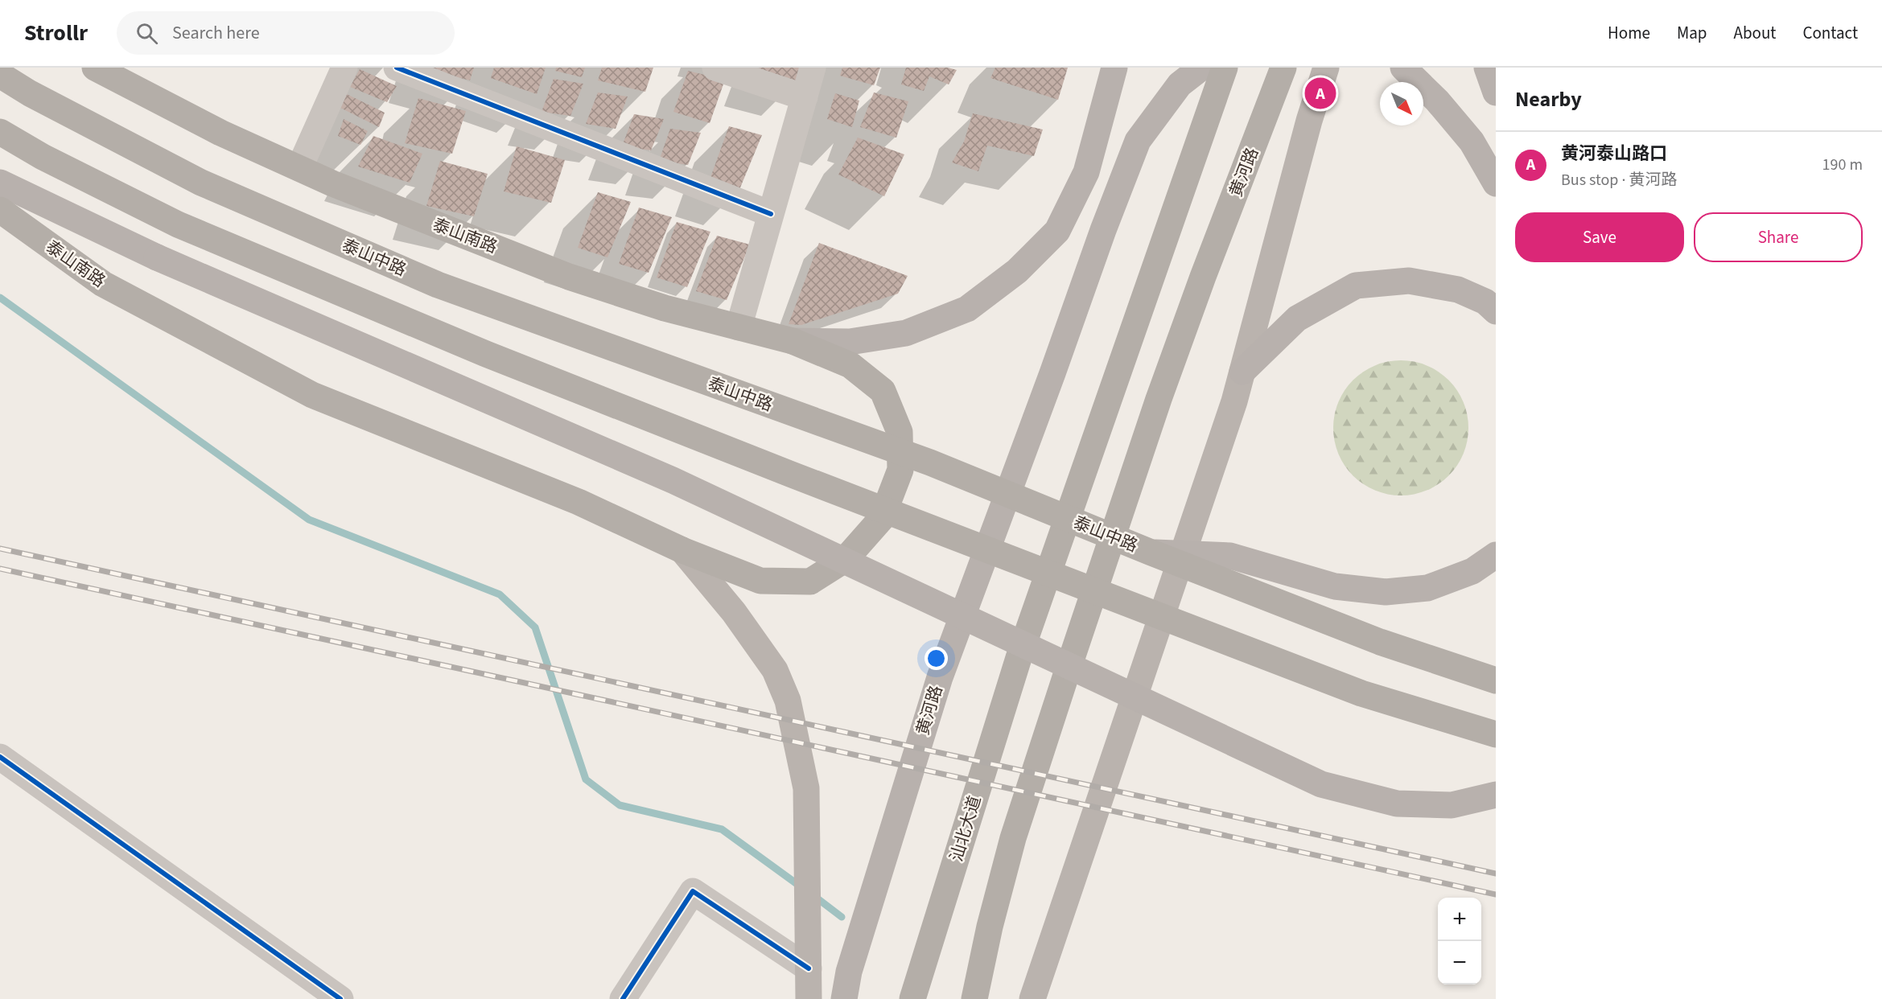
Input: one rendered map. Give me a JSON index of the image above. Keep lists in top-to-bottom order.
{
  "streets": {
    "highway": [
      "黄河路",
      "泰山南路",
      "泰山中路",
      "汕北大道"
    ]
  },
  "north": "bottom right",
  "page": {
    "header": "Strollr",
    "search": "Search here",
    "nav": [
      "Home",
      "Map",
      "About",
      "Contact"
    ],
    "heading": "Nearby",
    "pins": "A",
    "list": [
      {
        "mark": "A",
        "name": "黄河泰山路口",
        "note": "Bus stop · 黄河路",
        "value": "190 m"
      }
    ],
    "buttons": ["Save", "Share"],
    "map_buttons": ["+", "−"]
  }
}
